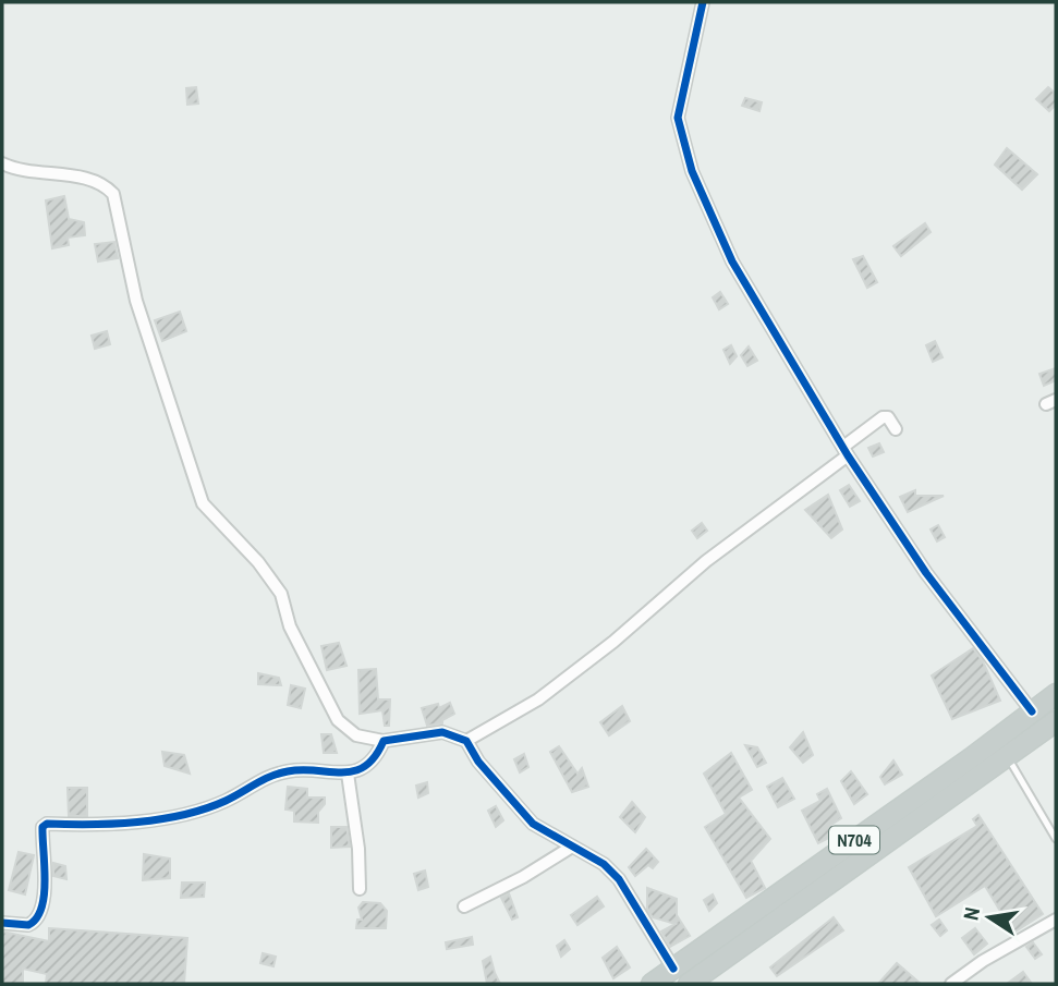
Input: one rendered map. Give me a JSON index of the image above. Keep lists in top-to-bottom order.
{
  "streets": {
    "highway": ["N704"]
  },
  "north": "left"
}
